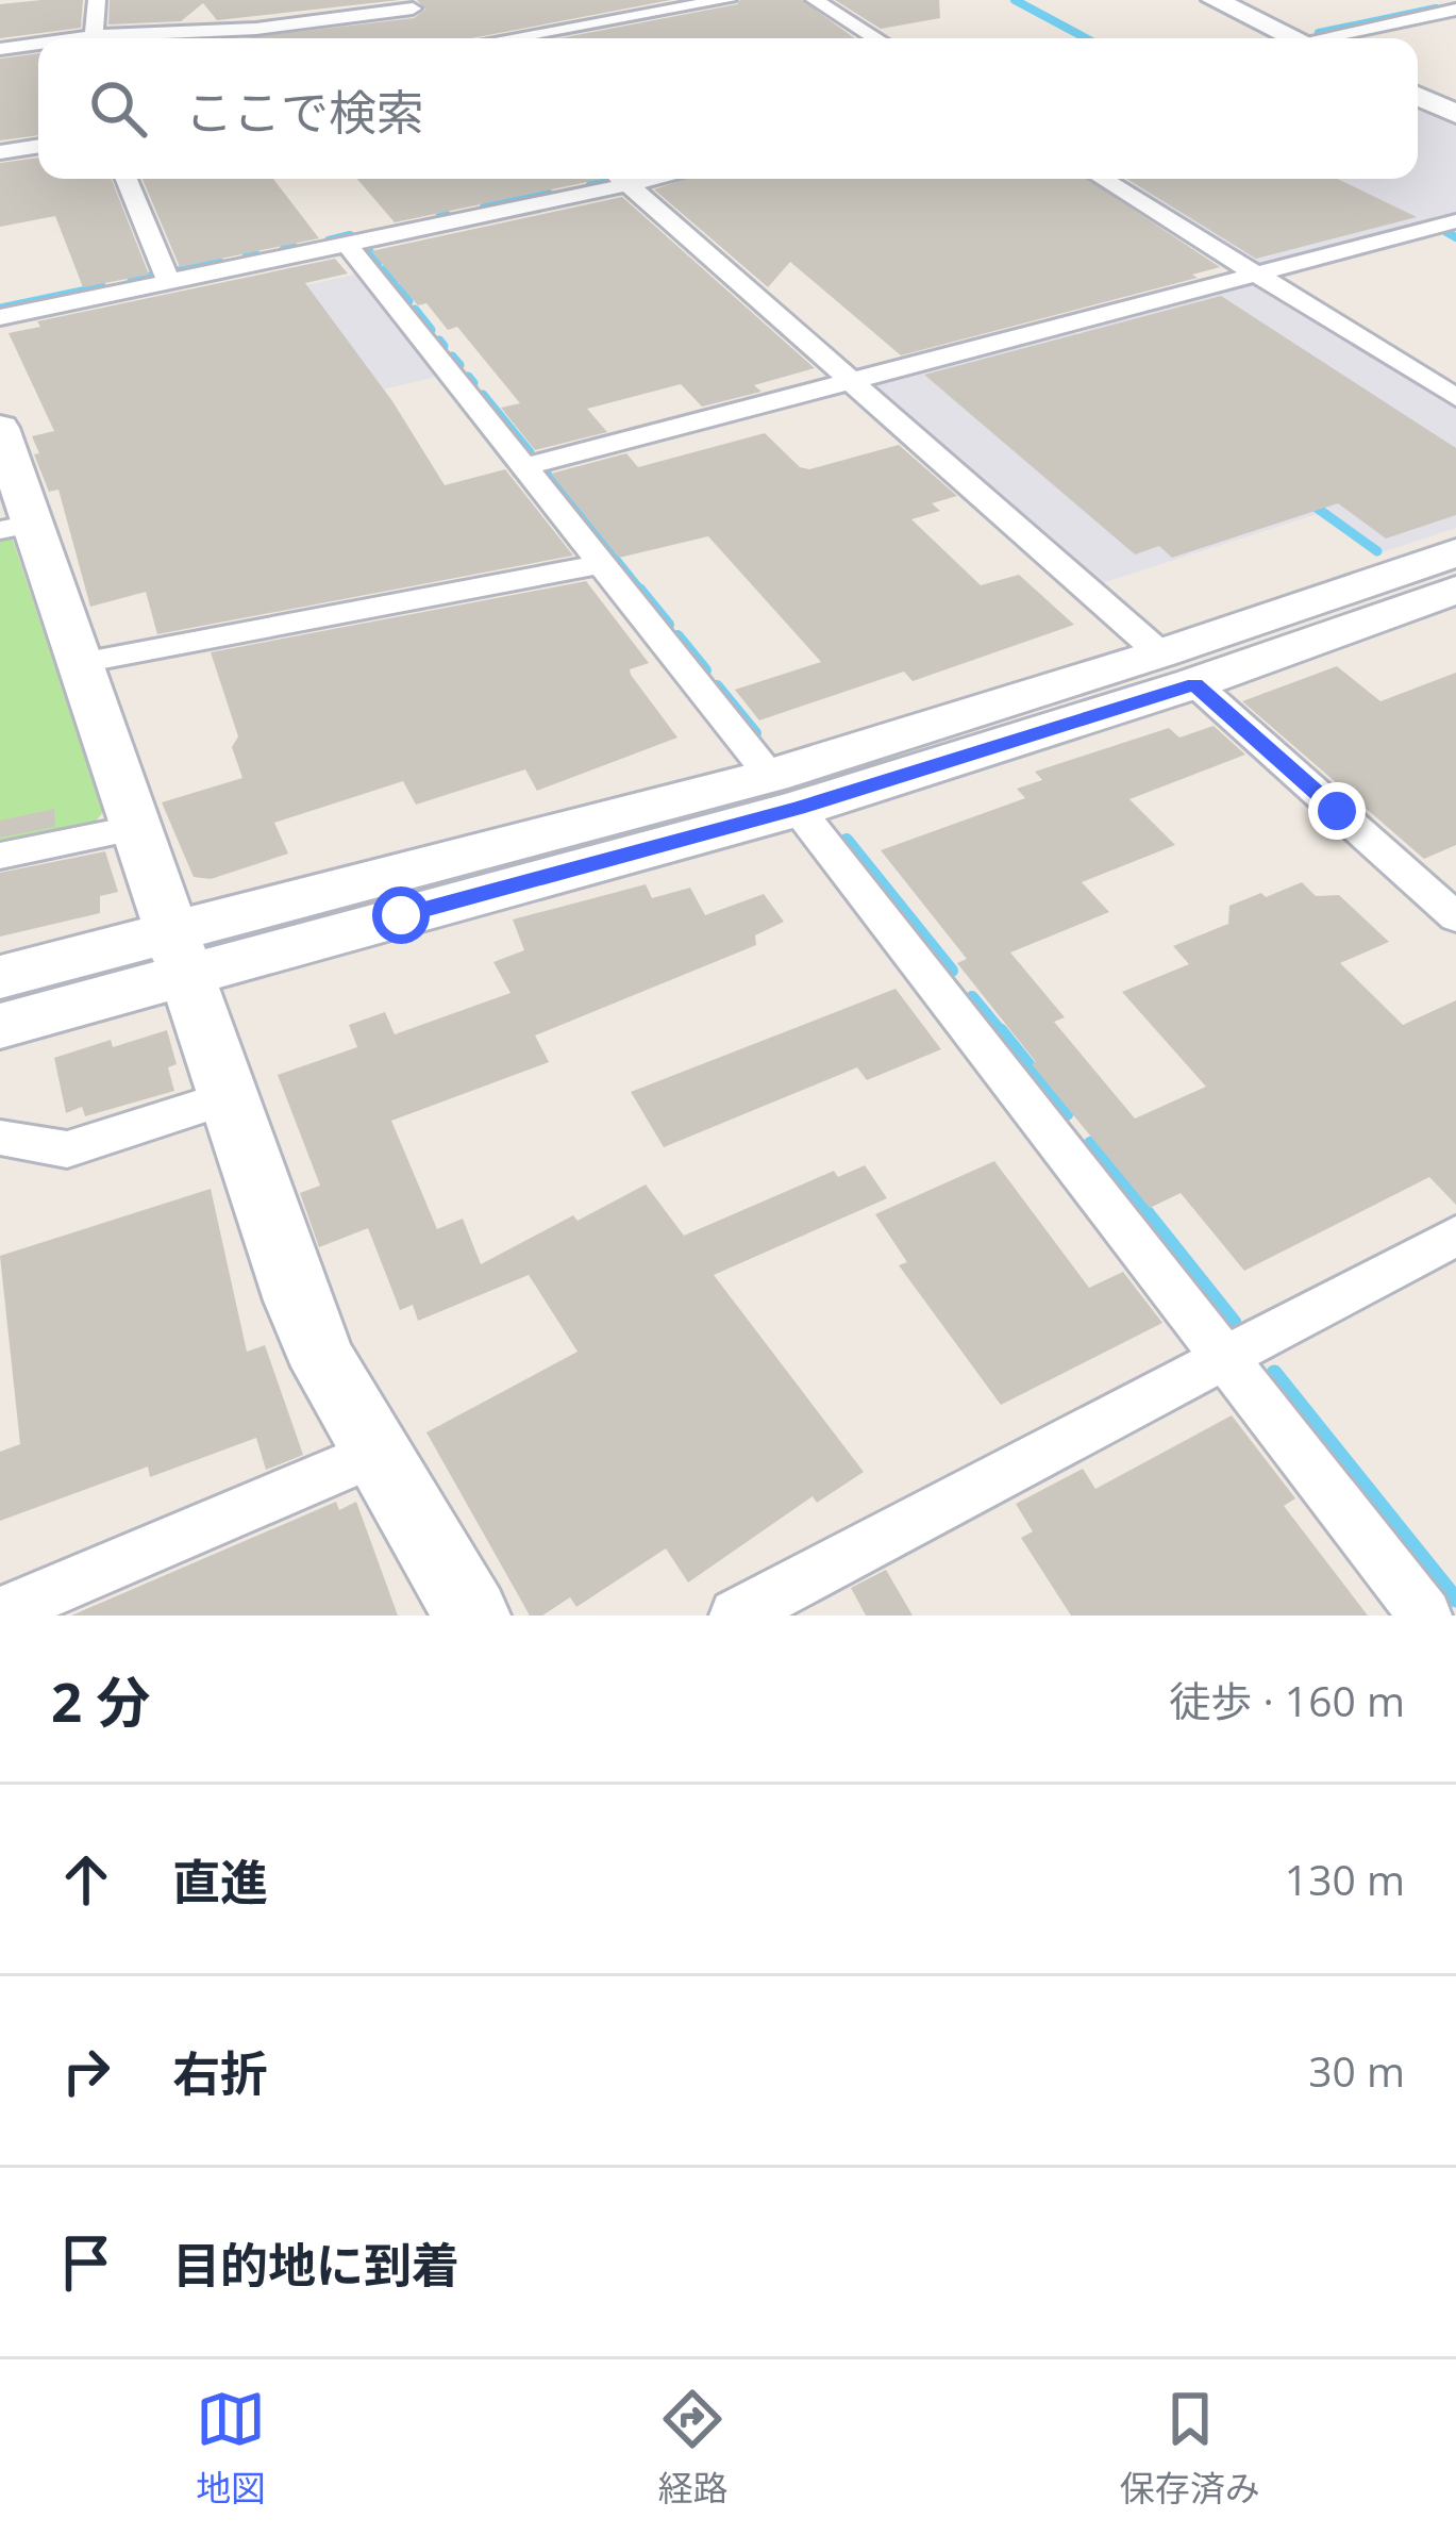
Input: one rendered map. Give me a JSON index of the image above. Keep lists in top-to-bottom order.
{
  "page": {
    "search": "ここで検索",
    "heading": ["2 分", "徒歩 · 160 m"],
    "list": [
      ["直進", "130 m"],
      ["右折", "30 m"],
      "目的地に到着"
    ],
    "nav": ["地図", "経路", "保存済み"]
  }
}
